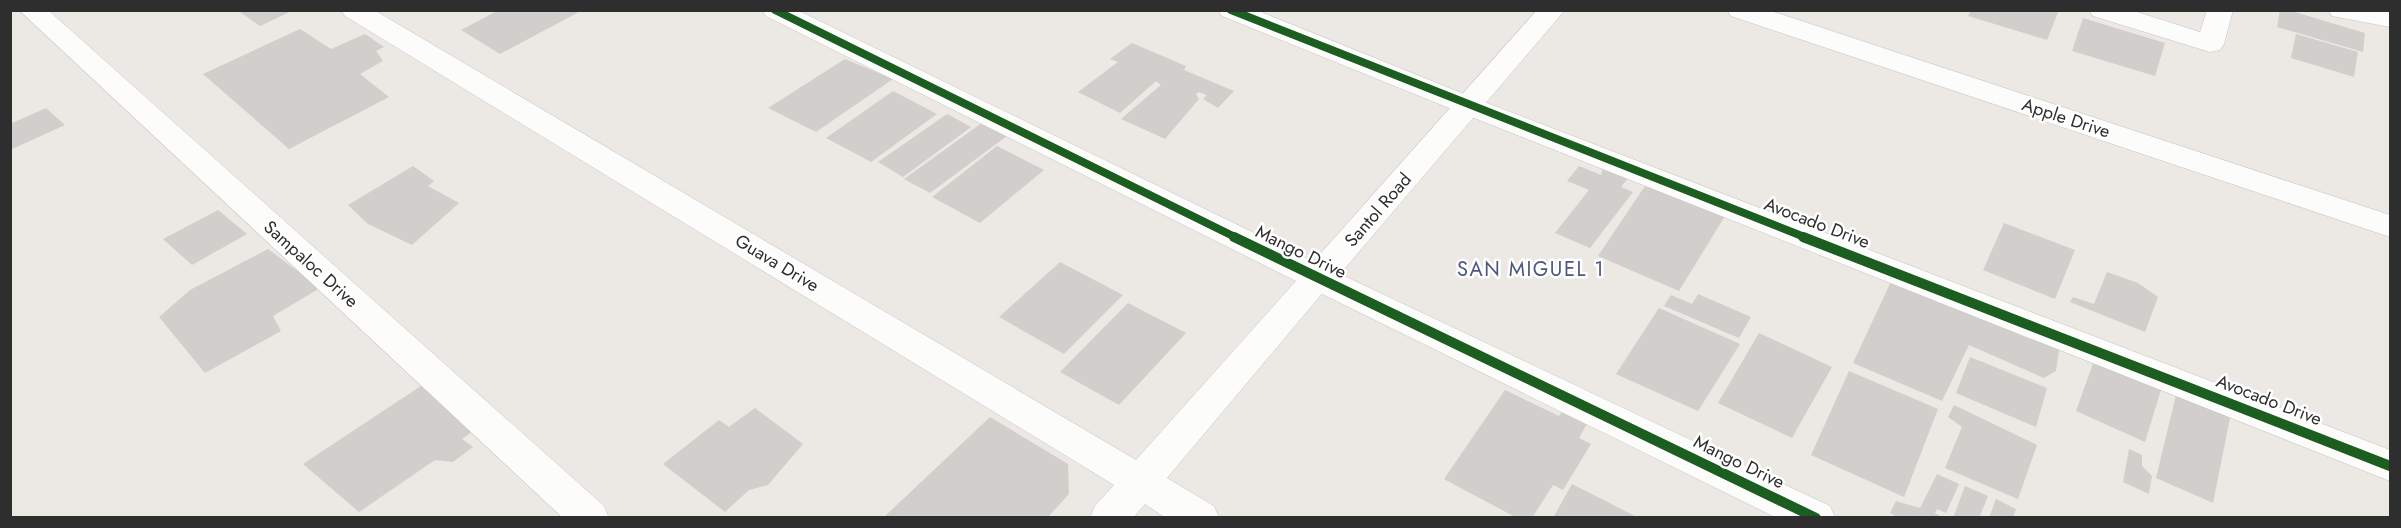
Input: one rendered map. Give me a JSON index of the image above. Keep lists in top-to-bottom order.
{
  "streets": {
    "street": [
      "Apple Drive",
      "Santol Road",
      "Avocado Drive",
      "Mango Drive",
      "Guava Drive",
      "Sampaloc Drive"
    ]
  },
  "crossings": [
    ["Santol Road", "Avocado Drive"],
    ["Santol Road", "Mango Drive"],
    ["Santol Road", "Guava Drive"]
  ],
  "districts": ["SAN MIGUEL 1"]
}
